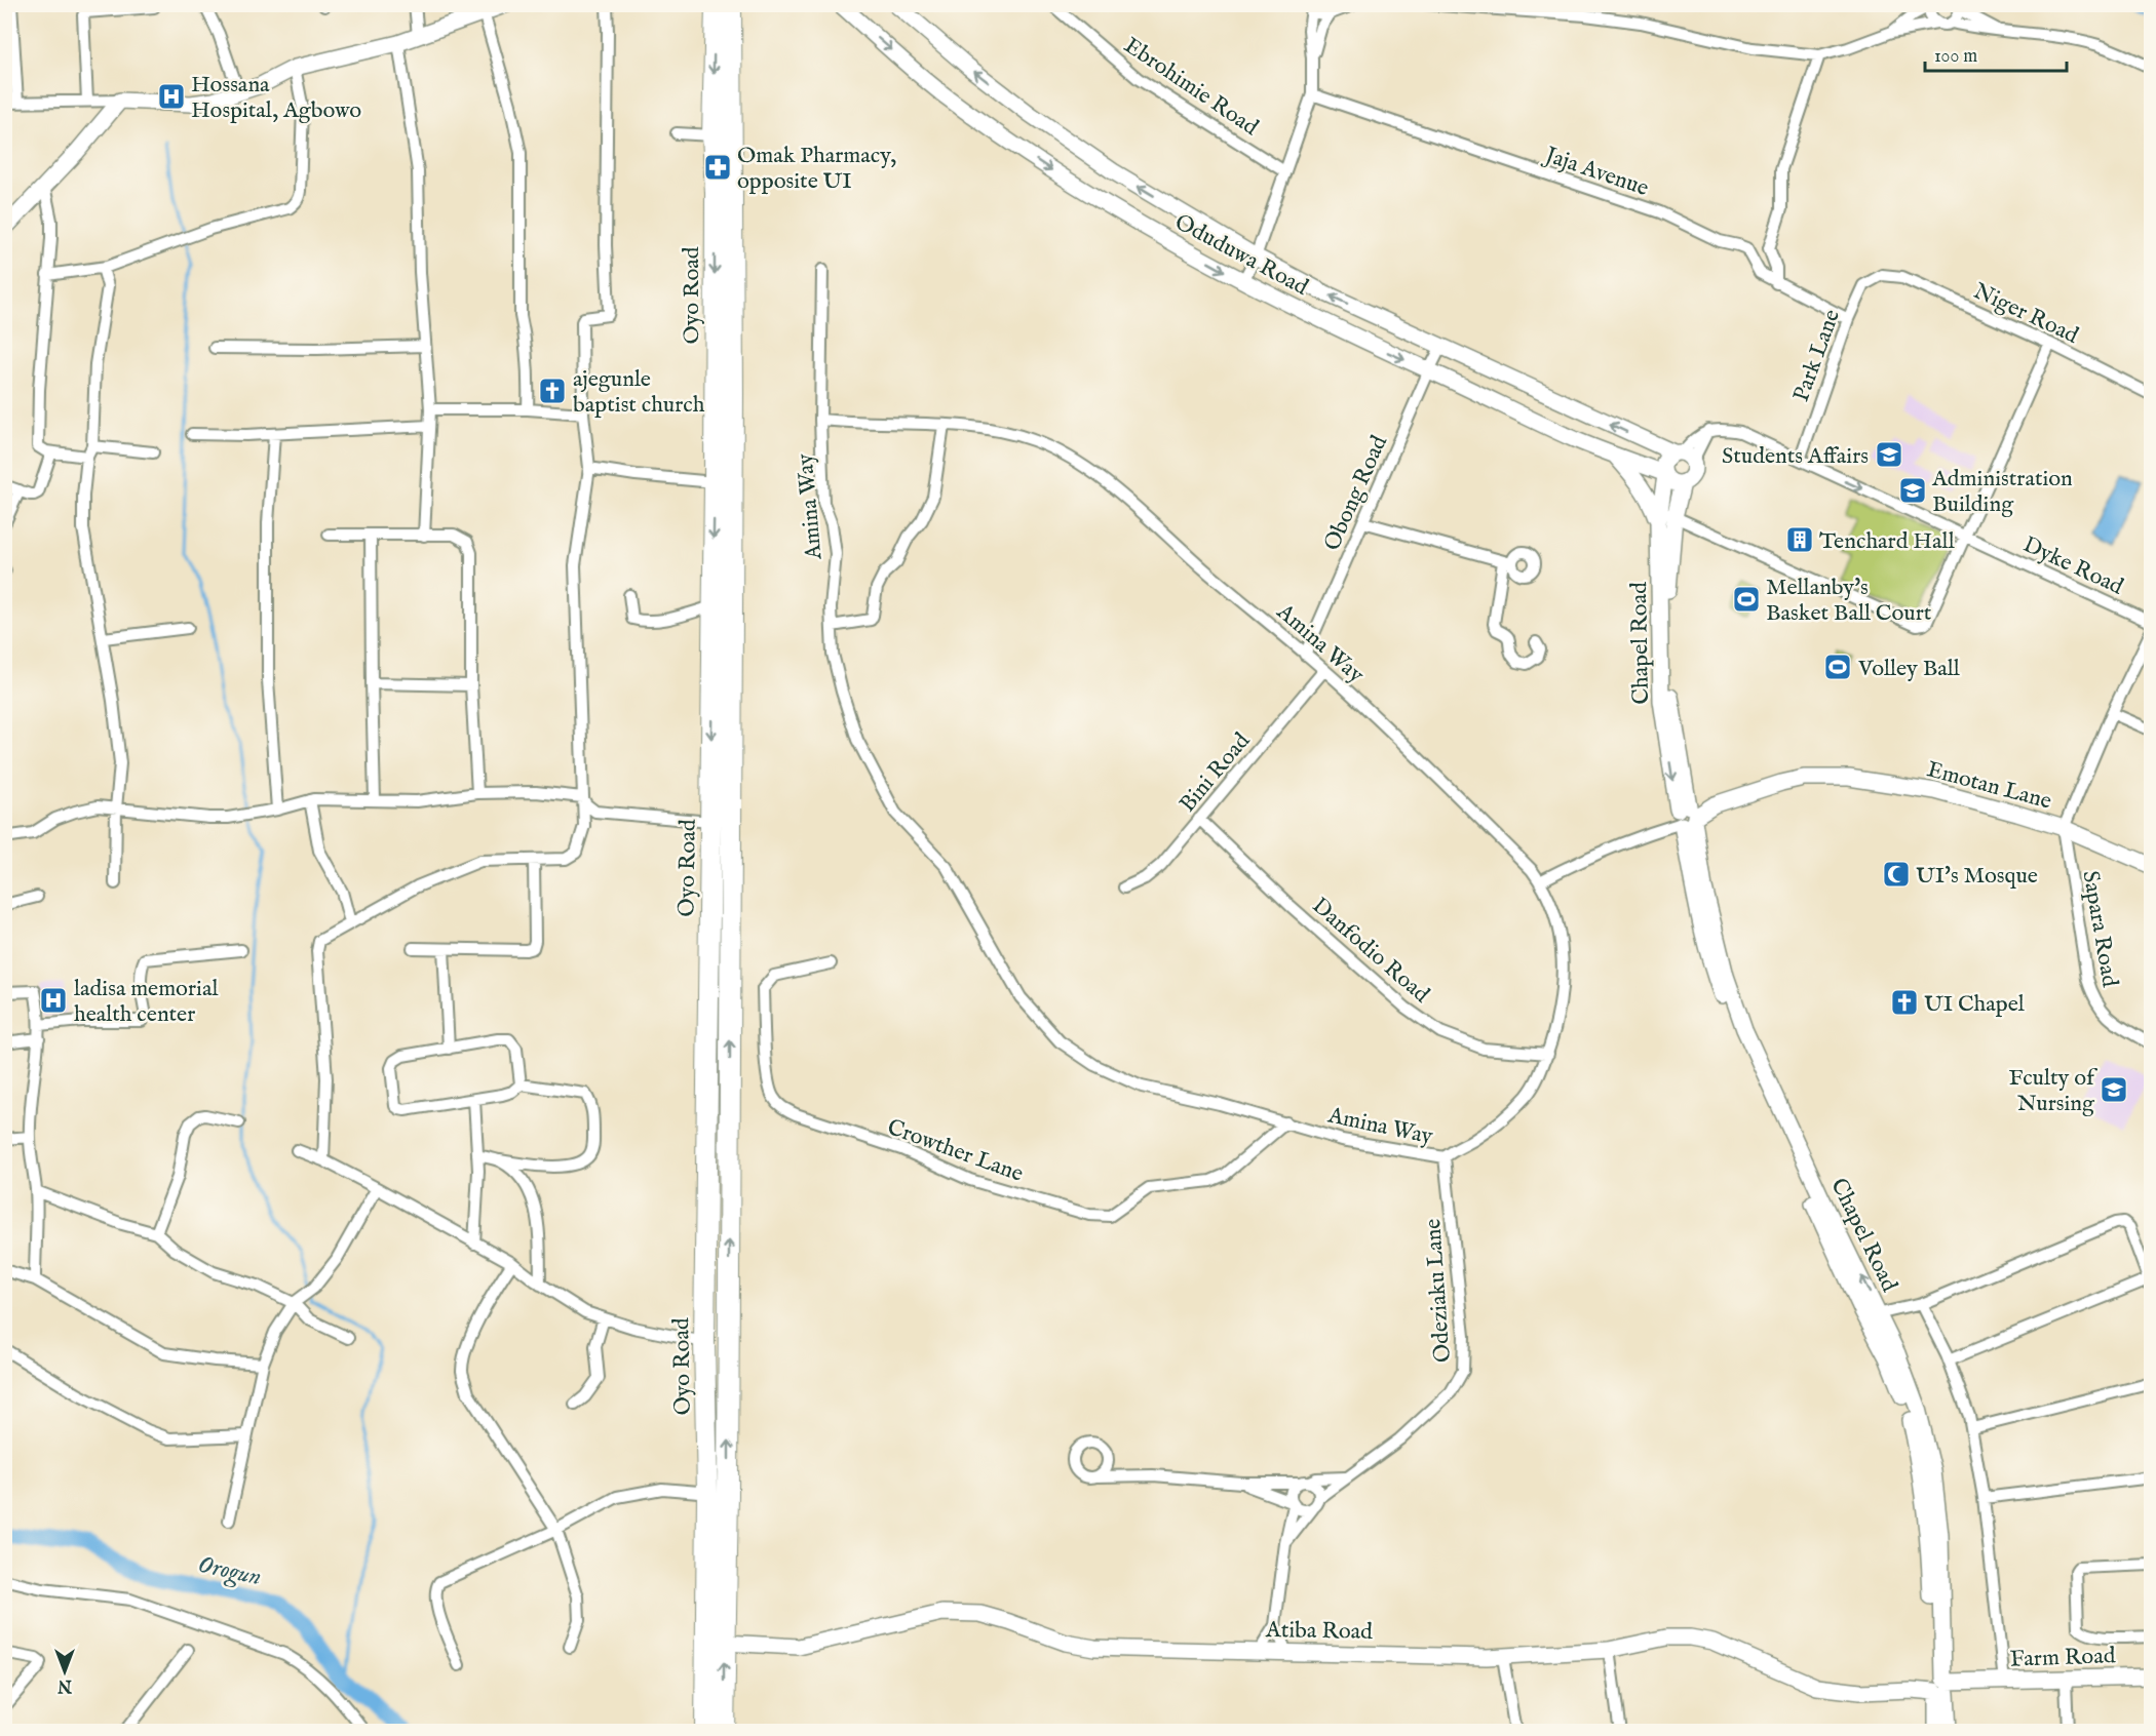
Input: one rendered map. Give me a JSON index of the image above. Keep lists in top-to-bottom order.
{
  "streets": {
    "highway": ["Oyo Road"],
    "street": [
      "Ebrohimie Road",
      "Jaja Avenue",
      "Oduduwa Road",
      "Niger Road",
      "Park Lane",
      "Obong Road",
      "Amina Way",
      "Dyke Road",
      "Chapel Road",
      "Bini Road",
      "Emotan Lane",
      "Sapara Road",
      "Danfodio Road",
      "Crowther Lane",
      "Odeziaku Lane",
      "Atiba Road",
      "Farm Road"
    ]
  },
  "crossings": [
    ["Jaja Avenue", "Park Lane"],
    ["Oduduwa Road", "Obong Road"],
    ["Oduduwa Road", "Dyke Road"],
    ["Oduduwa Road", "Chapel Road"],
    ["Oyo Road", "Atiba Road"],
    ["Niger Road", "Park Lane"],
    ["Park Lane", "Dyke Road"],
    ["Obong Road", "Amina Way"],
    ["Amina Way", "Bini Road"],
    ["Amina Way", "Danfodio Road"],
    ["Amina Way", "Crowther Lane"],
    ["Amina Way", "Odeziaku Lane"],
    ["Dyke Road", "Chapel Road"],
    ["Chapel Road", "Emotan Lane"],
    ["Chapel Road", "Atiba Road"],
    ["Chapel Road", "Farm Road"],
    ["Bini Road", "Danfodio Road"],
    ["Emotan Lane", "Sapara Road"],
    ["Atiba Road", "Farm Road"]
  ],
  "water": ["Orogun"],
  "places": {
    "hospital": ["Hossana Hospital, Agbowo", "ladisa memorial health center"],
    "pharmacy": ["Omak Pharmacy, opposite UI"],
    "church": ["ajegunle baptist church", "UI Chapel"],
    "school or university": ["Students Affairs", "Administration Building", "Fculty of Nursing"],
    "building": ["Tenchard Hall"],
    "sports": ["Mellanby's Basket Ball Court", "Volley Ball"],
    "mosque": ["UI's Mosque"]
  },
  "scale_bar": "100 m",
  "north": "bottom"
}
